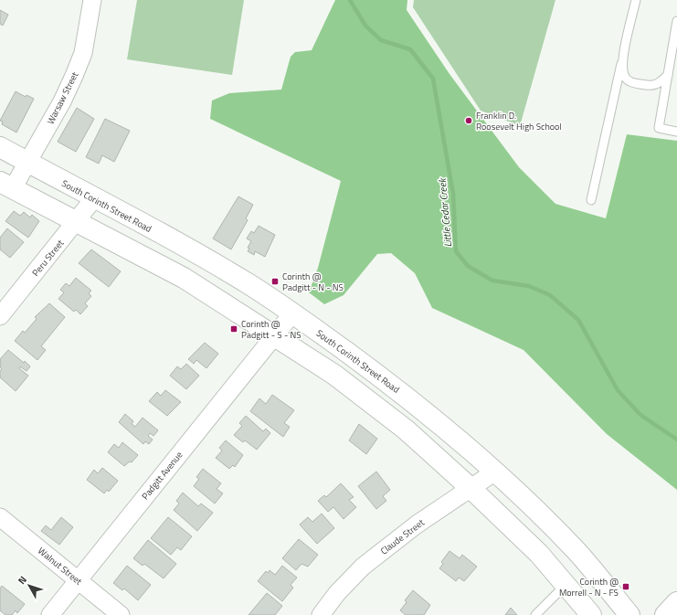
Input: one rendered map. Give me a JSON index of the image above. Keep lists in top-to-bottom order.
{
  "streets": {
    "main road": ["South Corinth Street Road"],
    "street": [
      "Warsaw Street",
      "Peru Street",
      "Padgitt Avenue",
      "Claude Street",
      "Walnut Street"
    ]
  },
  "crossings": [
    ["Warsaw Street", "South Corinth Street Road"],
    ["South Corinth Street Road", "Peru Street"],
    ["South Corinth Street Road", "Padgitt Avenue"],
    ["South Corinth Street Road", "Claude Street"],
    ["Padgitt Avenue", "Walnut Street"]
  ],
  "water": ["Little Cedar Creek"],
  "places": {
    "other": ["Franklin D. Roosevelt High School"],
    "transit": ["Corinth @ Padgitt - N - NS", "Corinth @ Padgitt - S - NS", "Corinth @ Morrell - N - FS"]
  },
  "north": "top left"
}
